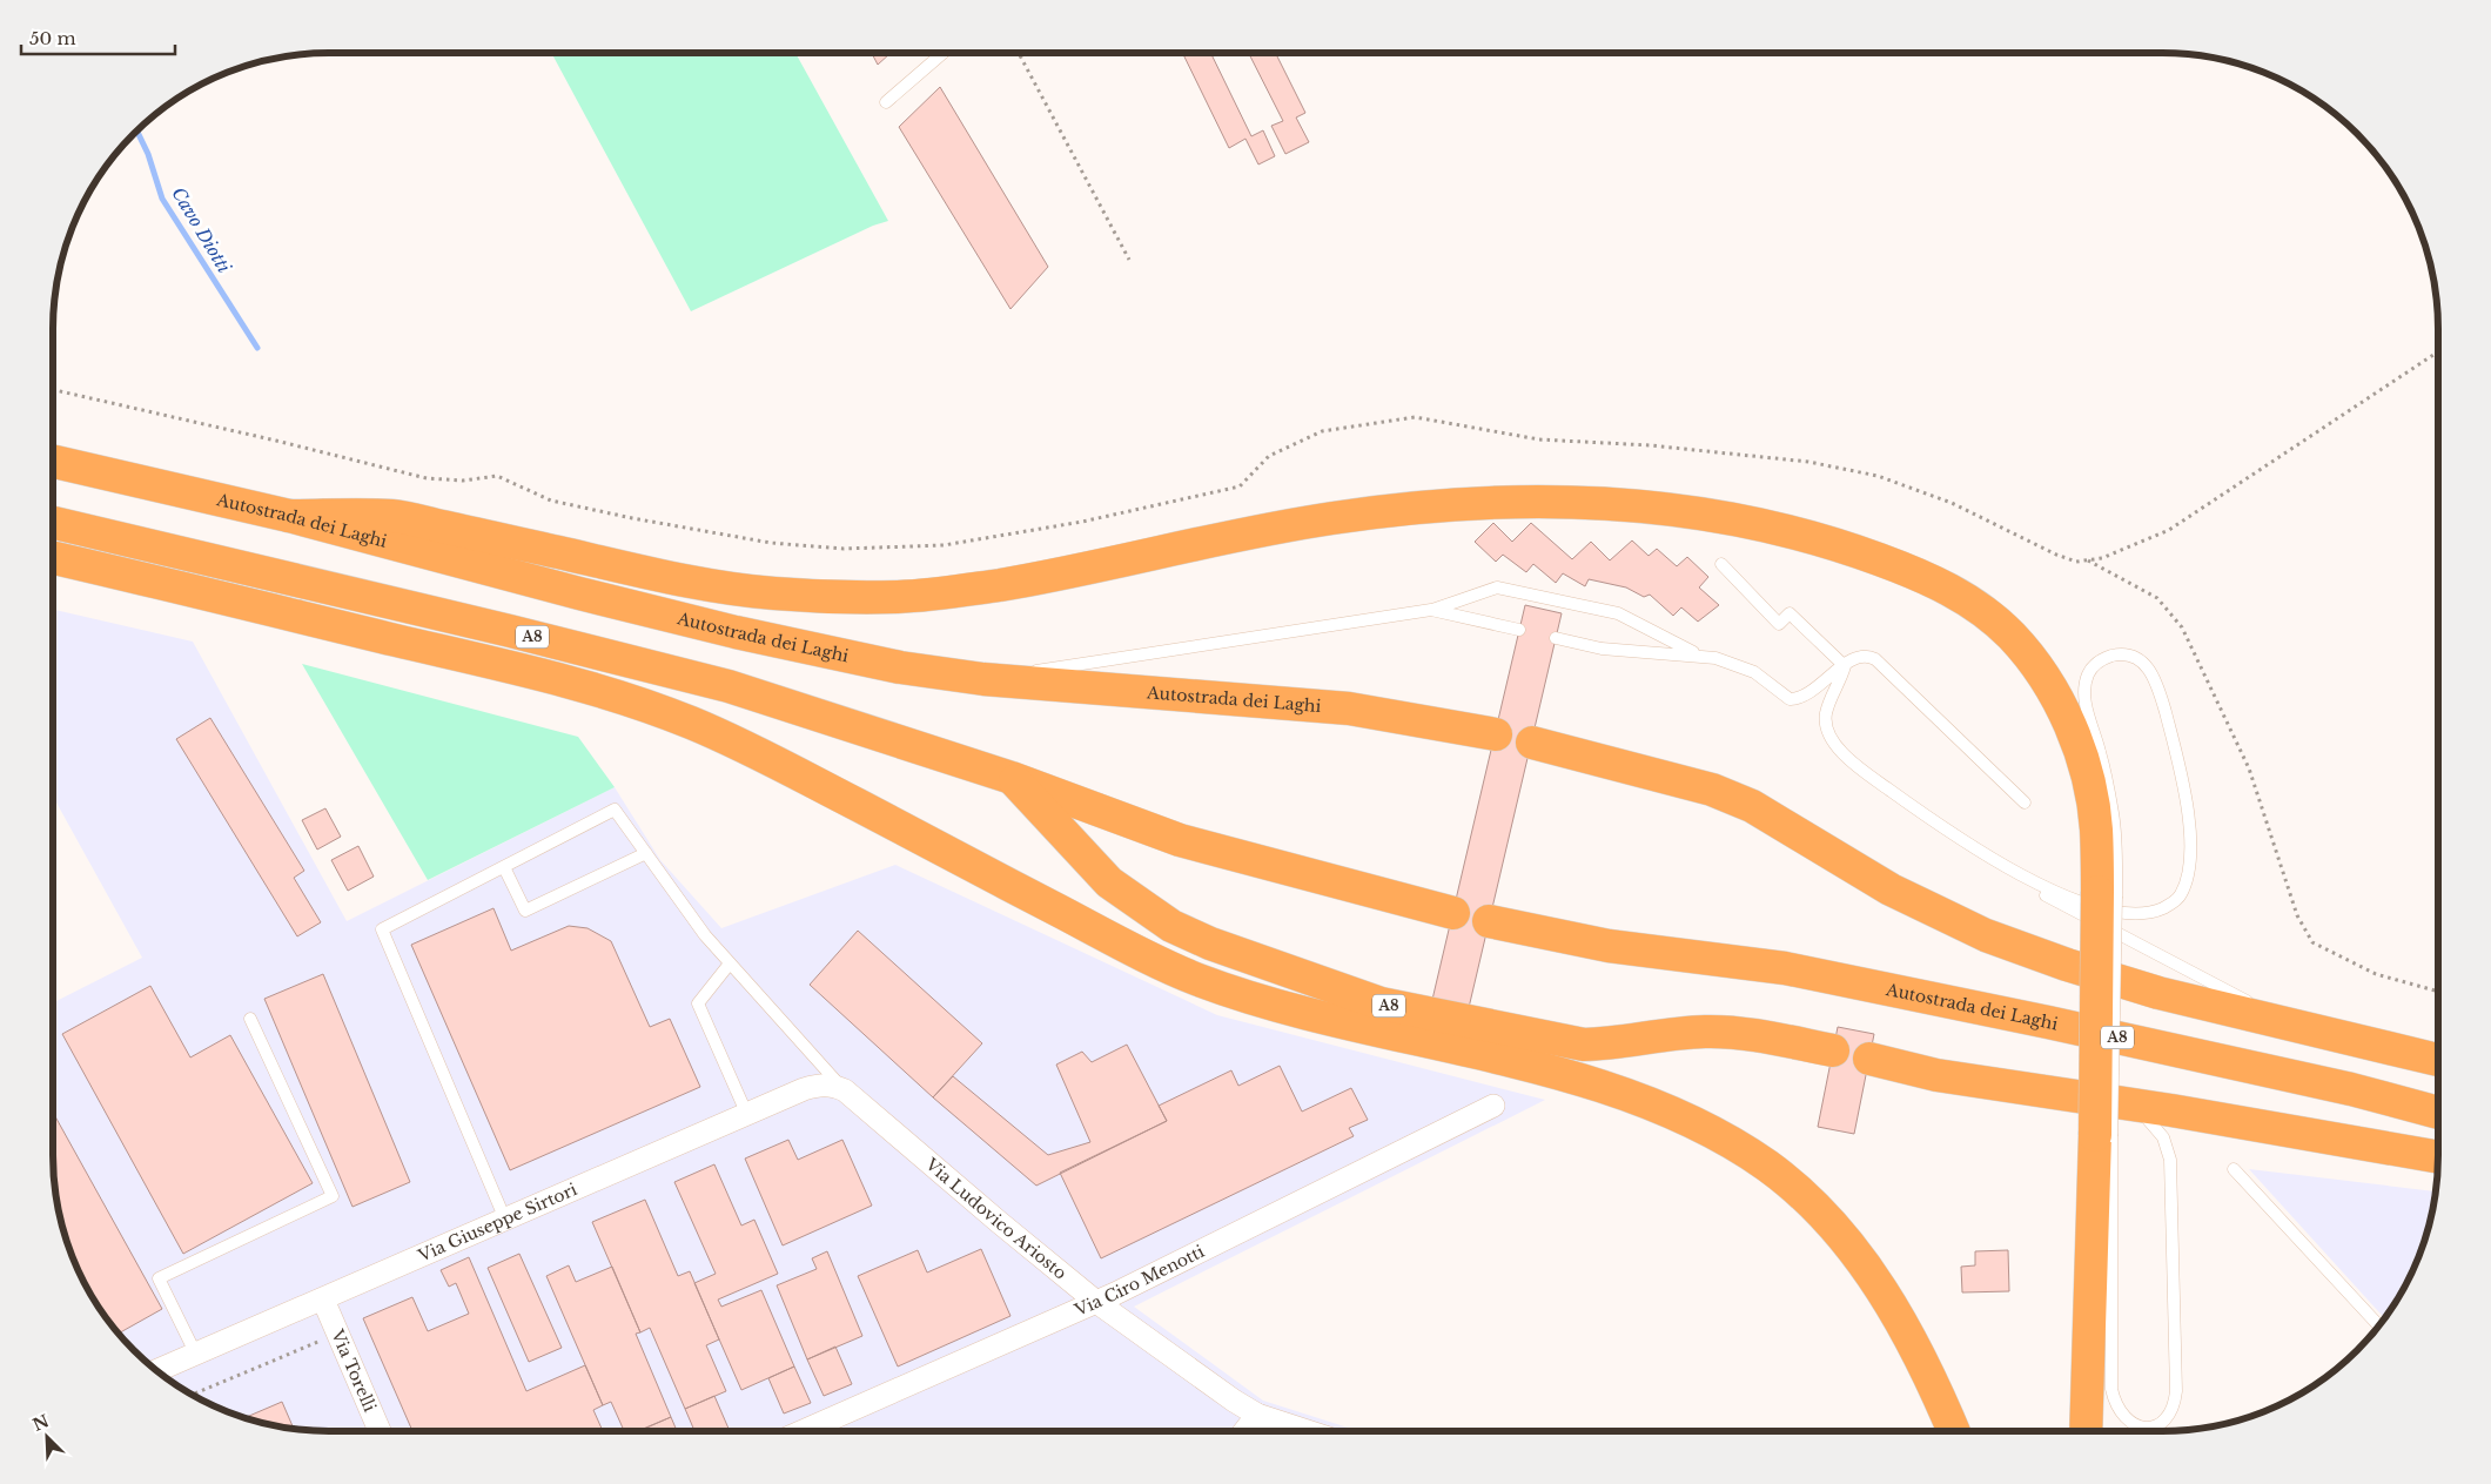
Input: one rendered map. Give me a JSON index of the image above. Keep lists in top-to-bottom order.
{
  "streets": {
    "highway": ["Autostrada dei Laghi", "A8"],
    "street": [
      "Via Ludovico Ariosto",
      "Via Giuseppe Sirtori",
      "Via Ciro Menotti",
      "Via Torelli"
    ]
  },
  "crossings": [
    ["Via Ludovico Ariosto", "Via Giuseppe Sirtori"],
    ["Via Ludovico Ariosto", "Via Ciro Menotti"],
    ["Via Giuseppe Sirtori", "Via Torelli"]
  ],
  "water": ["Cavo Diotti"],
  "scale_bar": "50 m",
  "north": "top left"
}
